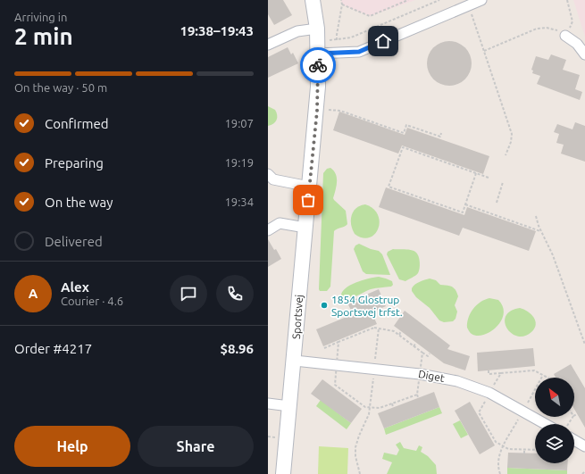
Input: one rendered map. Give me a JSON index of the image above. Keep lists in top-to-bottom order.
{
  "streets": {
    "street": ["Sportsvej", "Diget"]
  },
  "crossings": [
    ["Sportsvej", "Diget"]
  ],
  "places": ["1854 Glostrup Sportsvej trfst."],
  "north": "top left",
  "page": {
    "heading": ["2 min", "Arriving in", "19:38–19:43"],
    "panel": [
      "Alex",
      "Courier · 4.6",
      "Order #4217",
      "$8.96"
    ],
    "bar": "On the way · 50 m",
    "list": [
      ["Confirmed", "19:07"],
      ["Preparing", "19:19"],
      ["On the way", "19:34"],
      "Delivered"
    ],
    "round": "A",
    "buttons": ["Help", "Share"]
  }
}
